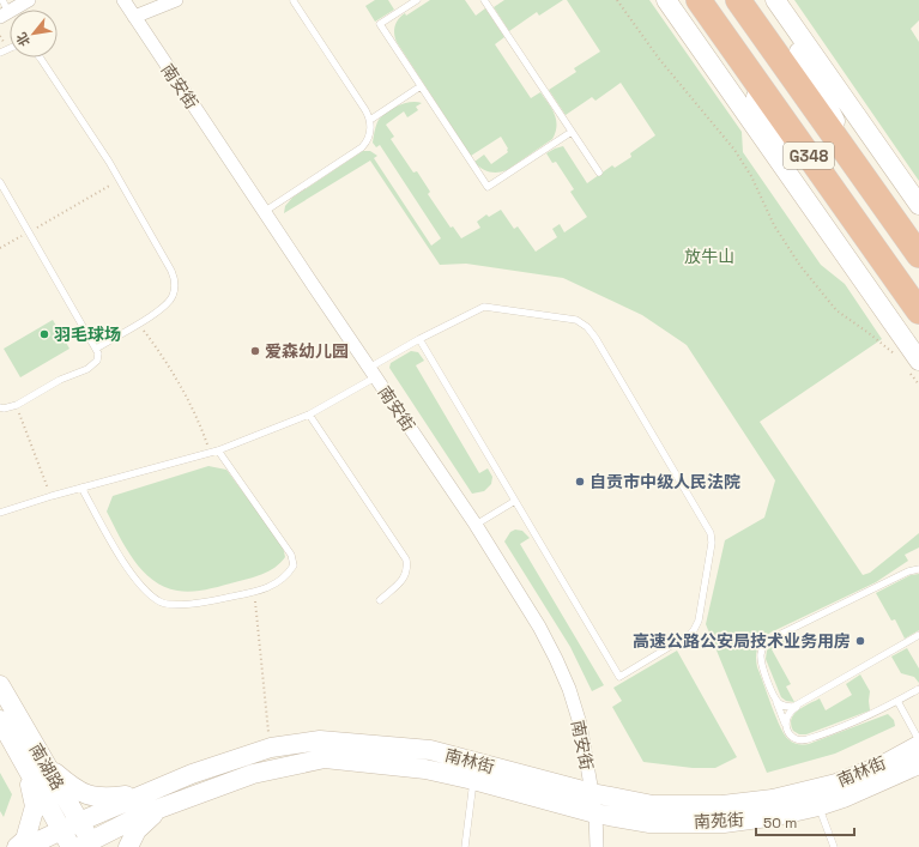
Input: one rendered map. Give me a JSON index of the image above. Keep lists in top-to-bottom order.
{
  "streets": {
    "highway": ["G348"],
    "main road": ["南林街", "南湖路", "南苑街"],
    "street": ["南安街"]
  },
  "crossings": [
    ["南安街", "南林街"],
    ["南安街", "南苑街"],
    ["南林街", "南湖路"],
    ["南林街", "南苑街"]
  ],
  "parks": ["放牛山"],
  "places": [
    "羽毛球场",
    "爱森幼儿园",
    "自贡市中级人民法院",
    "高速公路公安局技术业务用房"
  ],
  "scale_bar": "50 m",
  "north": "bottom left"
}
